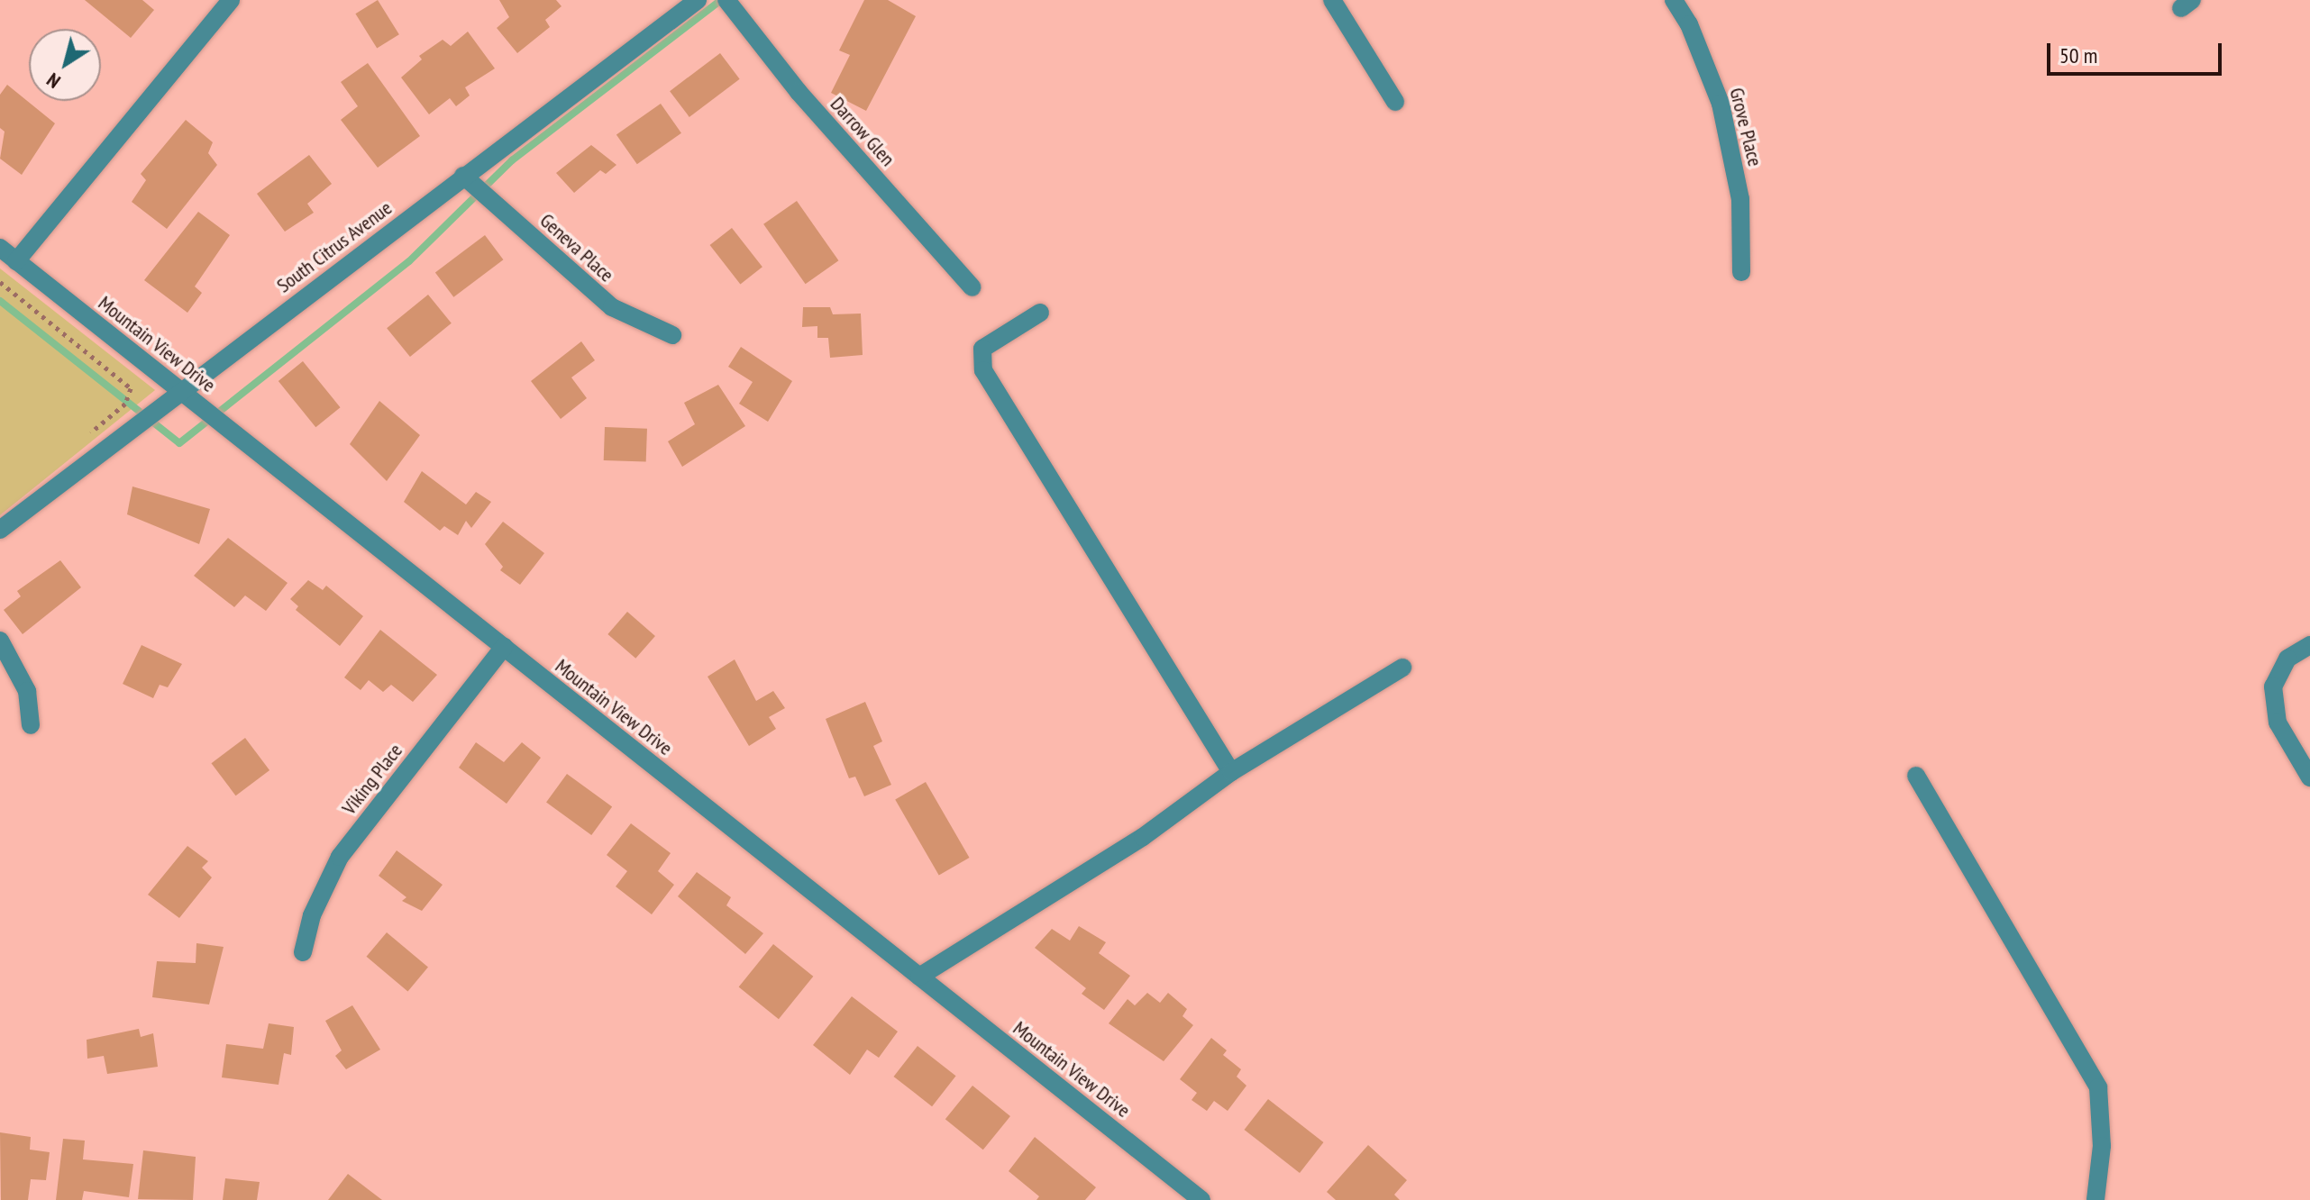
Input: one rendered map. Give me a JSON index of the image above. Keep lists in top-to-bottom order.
{
  "streets": {
    "street": [
      "Grove Place",
      "Darrow Glen",
      "South Citrus Avenue",
      "Geneva Place",
      "Mountain View Drive",
      "Viking Place"
    ]
  },
  "crossings": [
    ["South Citrus Avenue", "Geneva Place"],
    ["South Citrus Avenue", "Mountain View Drive"],
    ["Mountain View Drive", "Viking Place"]
  ],
  "scale_bar": "50 m",
  "north": "bottom left"
}
